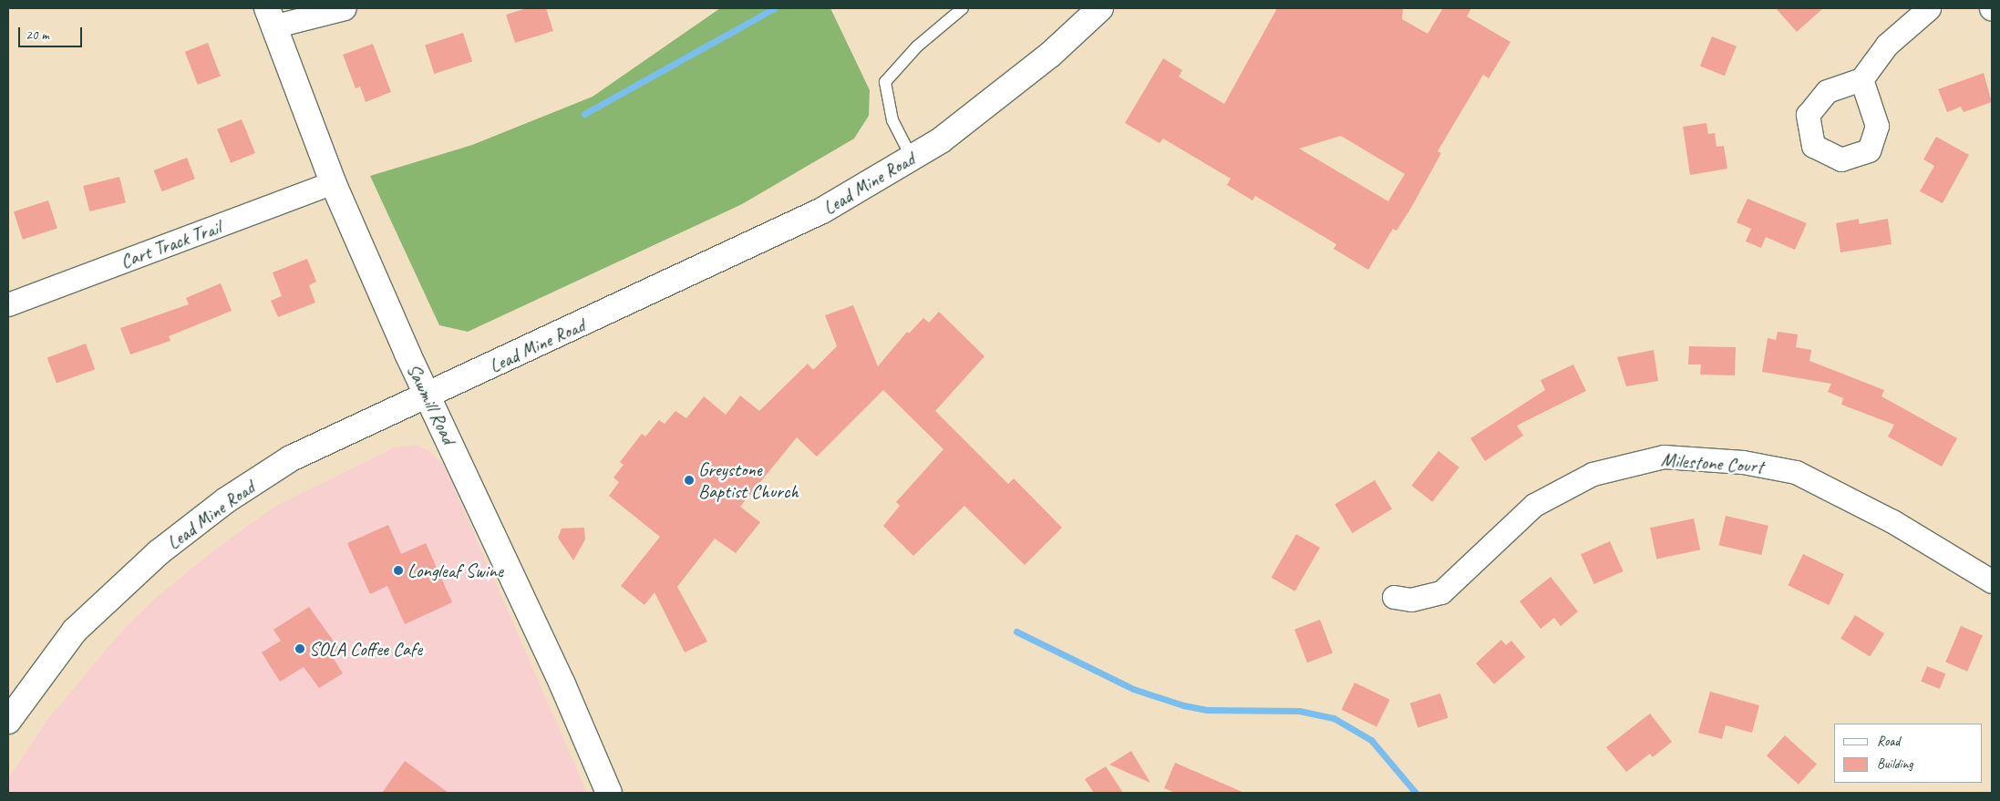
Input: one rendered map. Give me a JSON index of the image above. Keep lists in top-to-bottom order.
{
  "streets": {
    "main road": ["Lead Mine Road", "Sawmill Road"],
    "street": ["Cart Track Trail", "Milestone Court"]
  },
  "crossings": [
    ["Lead Mine Road", "Sawmill Road"],
    ["Cart Track Trail", "Sawmill Road"]
  ],
  "places": ["Greystone Baptist Church", "Longleaf Swine", "SOLA Coffee Cafe"],
  "legend": ["Road", "Building"],
  "scale_bar": "20 m"
}
